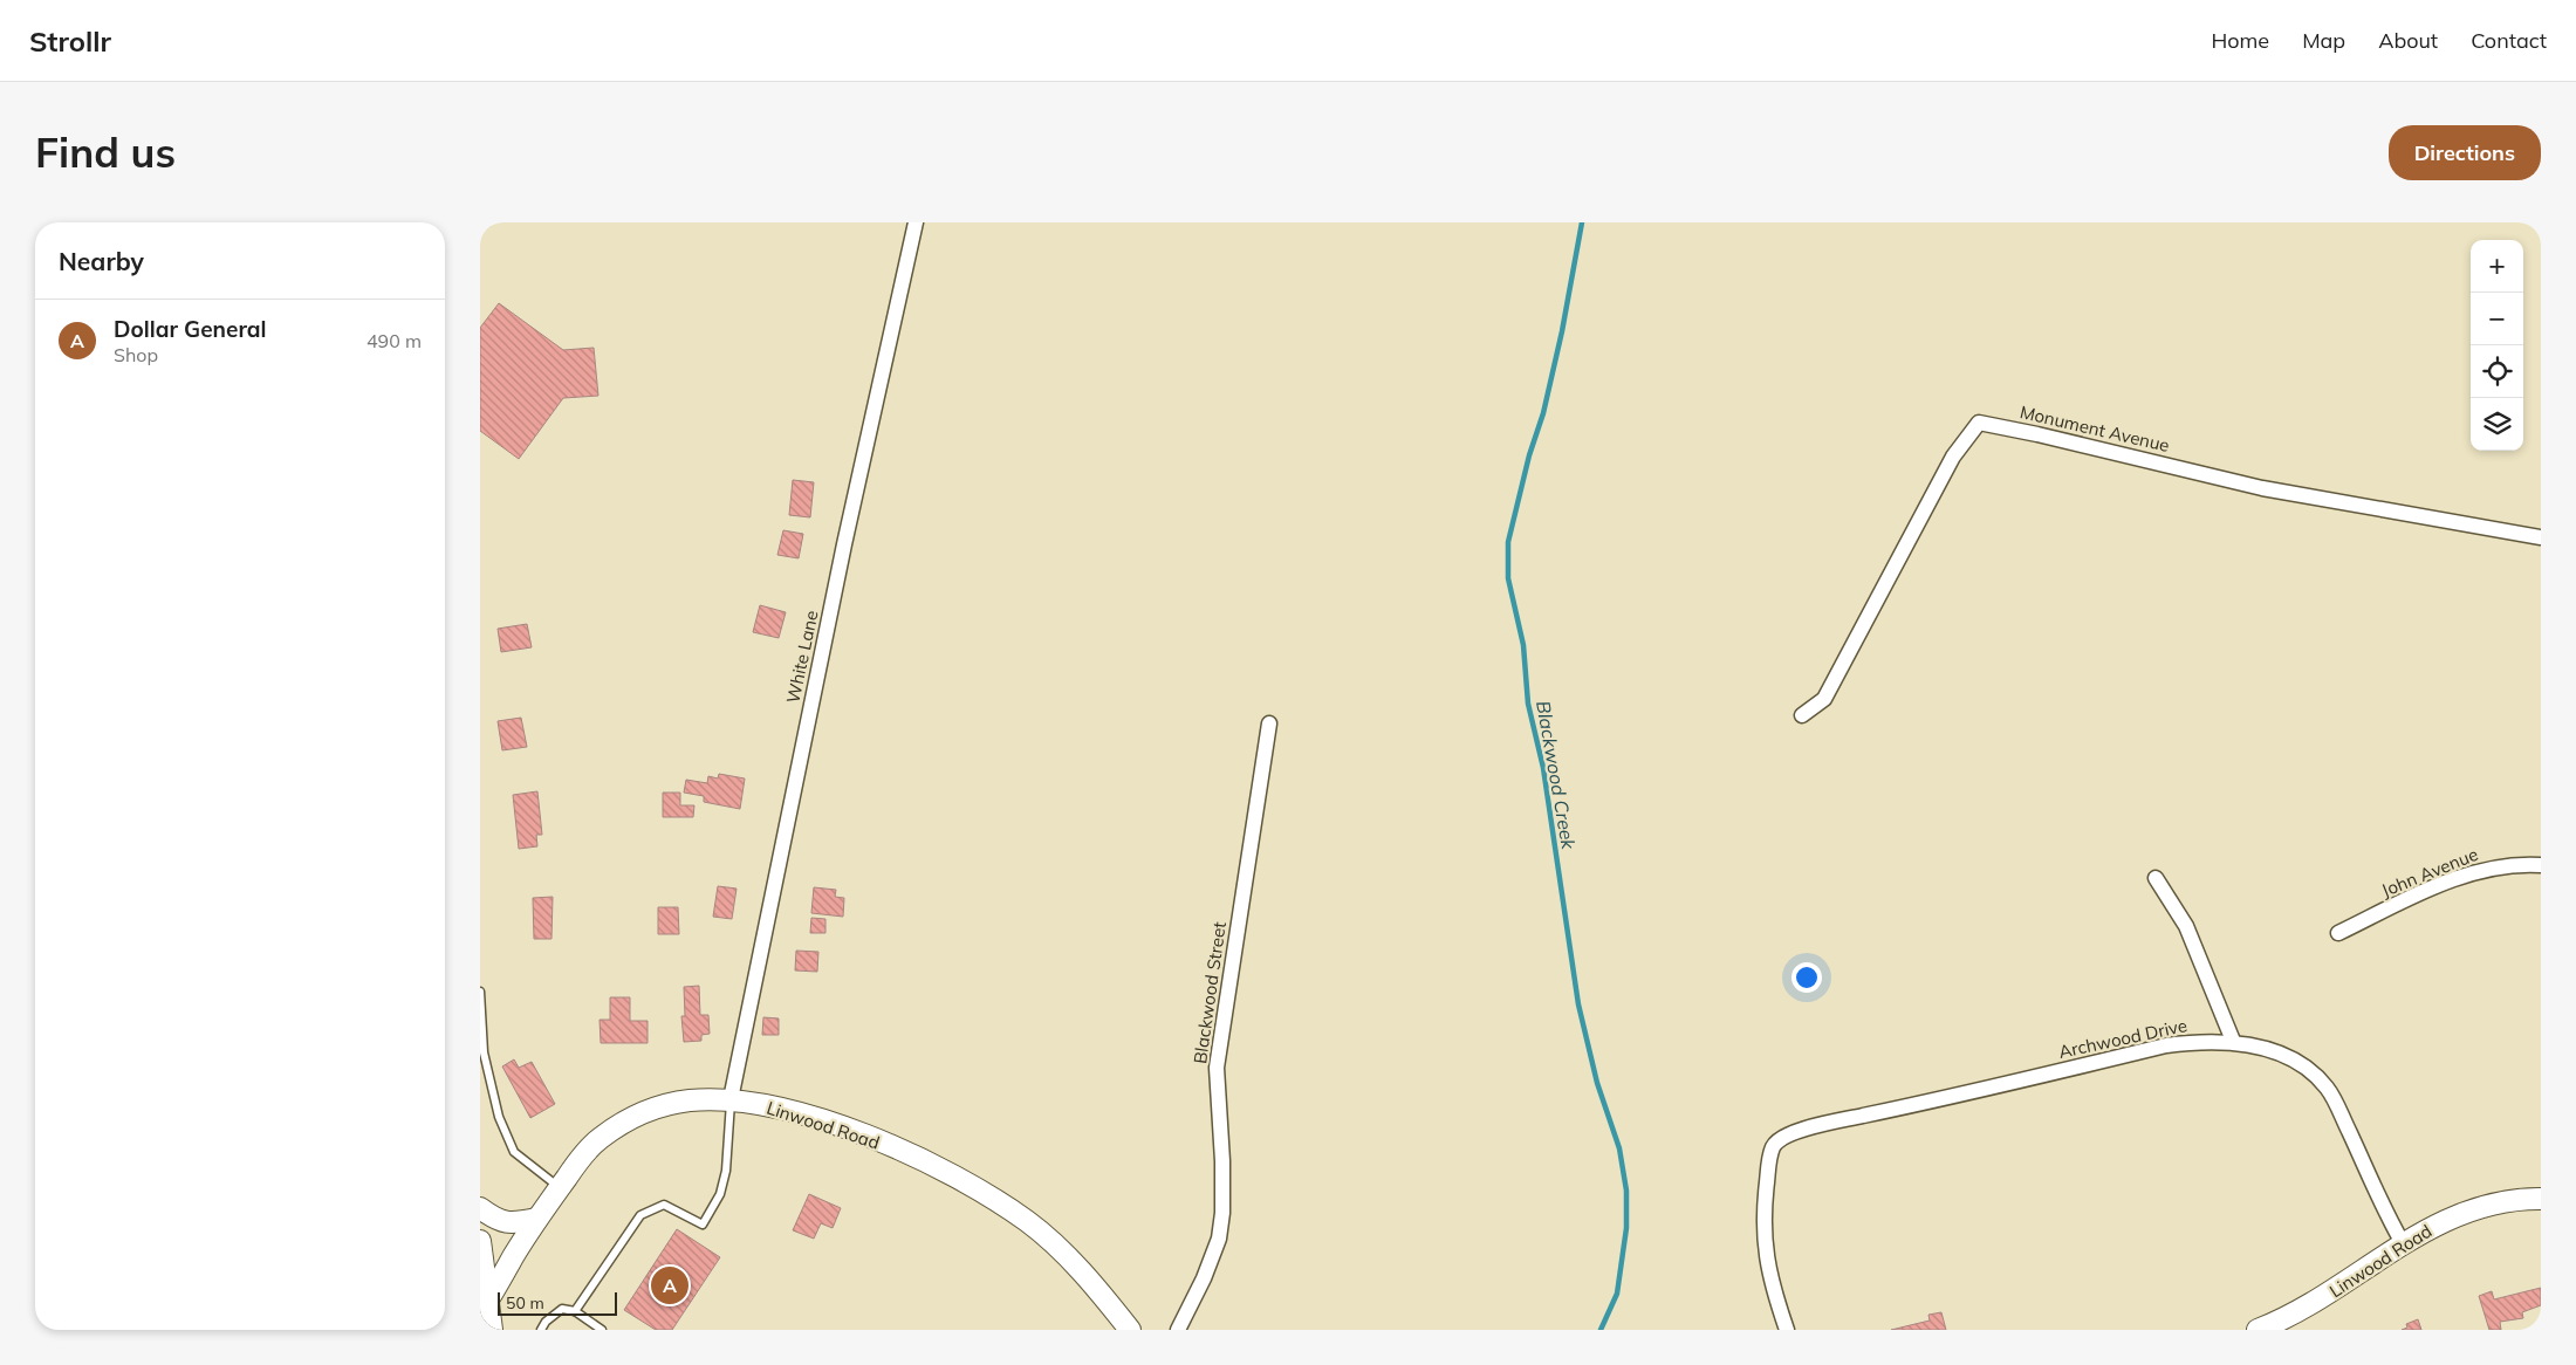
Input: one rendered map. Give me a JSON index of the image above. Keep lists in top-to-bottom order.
{
  "streets": {
    "main road": ["Linwood Road"],
    "street": [
      "Monument Avenue",
      "White Lane",
      "John Avenue",
      "Blackwood Street",
      "Archwood Drive"
    ]
  },
  "crossings": [
    ["White Lane", "Linwood Road"],
    ["Archwood Drive", "Linwood Road"]
  ],
  "water": ["Blackwood Creek"],
  "scale_bar": "50 m",
  "page": {
    "header": "Strollr",
    "nav": [
      "Home",
      "Map",
      "About",
      "Contact"
    ],
    "buttons": "Directions",
    "title": "Find us",
    "heading": "Nearby",
    "map_buttons": ["+", "−"],
    "list": [
      {
        "mark": "A",
        "name": "Dollar General",
        "note": "Shop",
        "value": "490 m"
      }
    ],
    "pins": "A",
    "scale": "50 m"
  }
}
